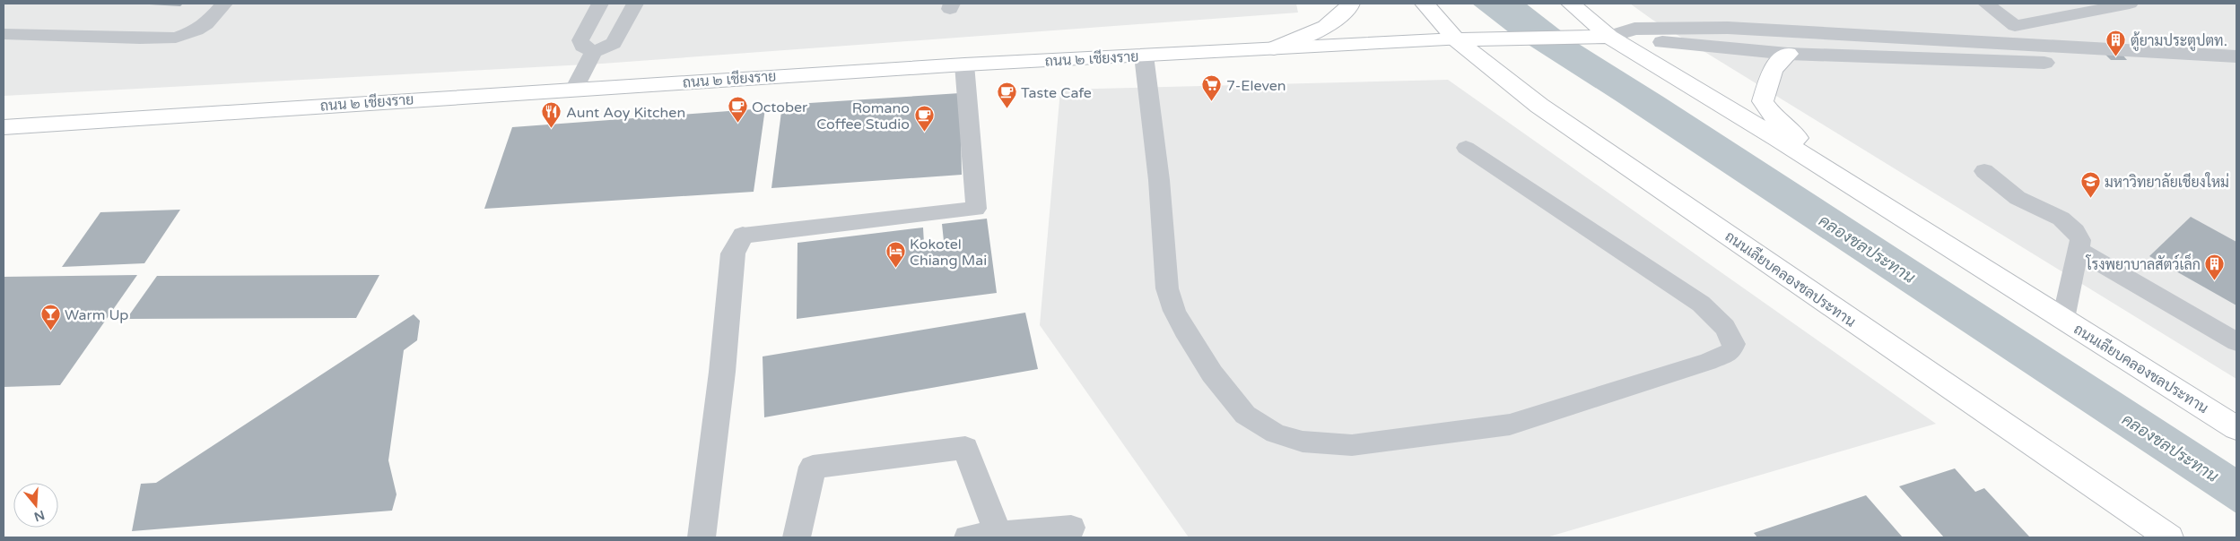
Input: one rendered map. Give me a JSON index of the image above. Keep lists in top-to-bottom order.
{
  "streets": {
    "main road": ["ถนน ๒ เชียงราย", "ถนนเลียบคลองชลประทาน"]
  },
  "crossings": [
    ["ถนน ๒ เชียงราย", "ถนนเลียบคลองชลประทาน"]
  ],
  "water": ["คลองชลประทาน"],
  "places": {
    "building": ["ตู้ยามประตูปตท.", "โรงพยาบาลสัตว์เล็ก"],
    "supermarket": ["7-Eleven"],
    "cafe": ["Taste Cafe", "October", "Romano Coffee Studio"],
    "restaurant": ["Aunt Aoy Kitchen"],
    "school or university": ["มหาวิทยาลัยเชียงใหม่"],
    "hotel": ["Kokotel Chiang Mai"],
    "bar": ["Warm Up"]
  },
  "north": "bottom"
}
